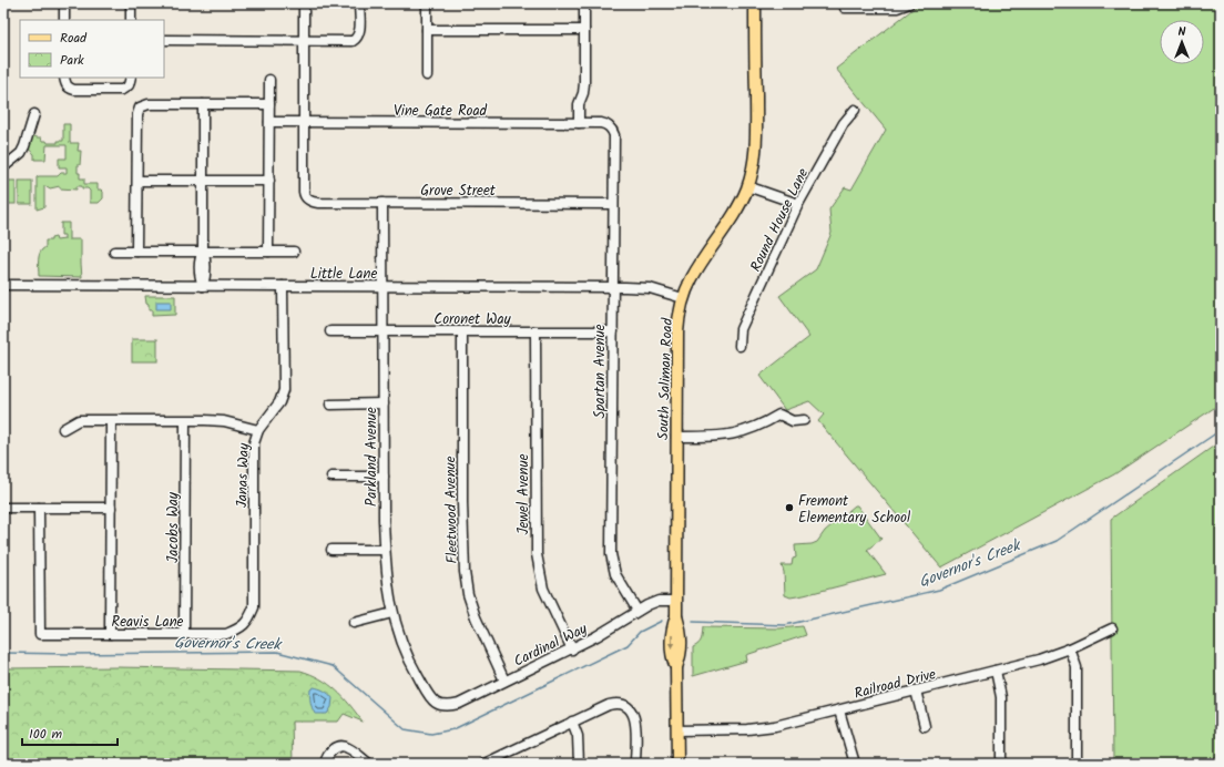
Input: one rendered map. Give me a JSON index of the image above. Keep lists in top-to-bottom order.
{
  "streets": {
    "main road": ["South Saliman Road"],
    "street": [
      "Vine Gate Road",
      "Grove Street",
      "Round House Lane",
      "Little Lane",
      "Coronet Way",
      "Spartan Avenue",
      "Parkland Avenue",
      "Janas Way",
      "Jewel Avenue",
      "Fleetwood Avenue",
      "Jacobs Way",
      "Reavis Lane",
      "Cardinal Way",
      "Railroad Drive"
    ]
  },
  "crossings": [
    ["Vine Gate Road", "Grove Street"],
    ["Vine Gate Road", "Spartan Avenue"],
    ["Grove Street", "Spartan Avenue"],
    ["Grove Street", "Parkland Avenue"],
    ["Little Lane", "Spartan Avenue"],
    ["Little Lane", "South Saliman Road"],
    ["Little Lane", "Parkland Avenue"],
    ["Little Lane", "Janas Way"],
    ["Coronet Way", "Spartan Avenue"],
    ["Coronet Way", "Parkland Avenue"],
    ["Coronet Way", "Jewel Avenue"],
    ["Coronet Way", "Fleetwood Avenue"],
    ["Spartan Avenue", "Cardinal Way"],
    ["South Saliman Road", "Cardinal Way"],
    ["South Saliman Road", "Railroad Drive"],
    ["Parkland Avenue", "Cardinal Way"],
    ["Janas Way", "Reavis Lane"],
    ["Jewel Avenue", "Cardinal Way"],
    ["Fleetwood Avenue", "Cardinal Way"],
    ["Jacobs Way", "Reavis Lane"]
  ],
  "water": ["Governor's Creek"],
  "places": ["Fremont Elementary School"],
  "legend": ["Road", "Park"],
  "scale_bar": "100 m",
  "north": "top"
}
